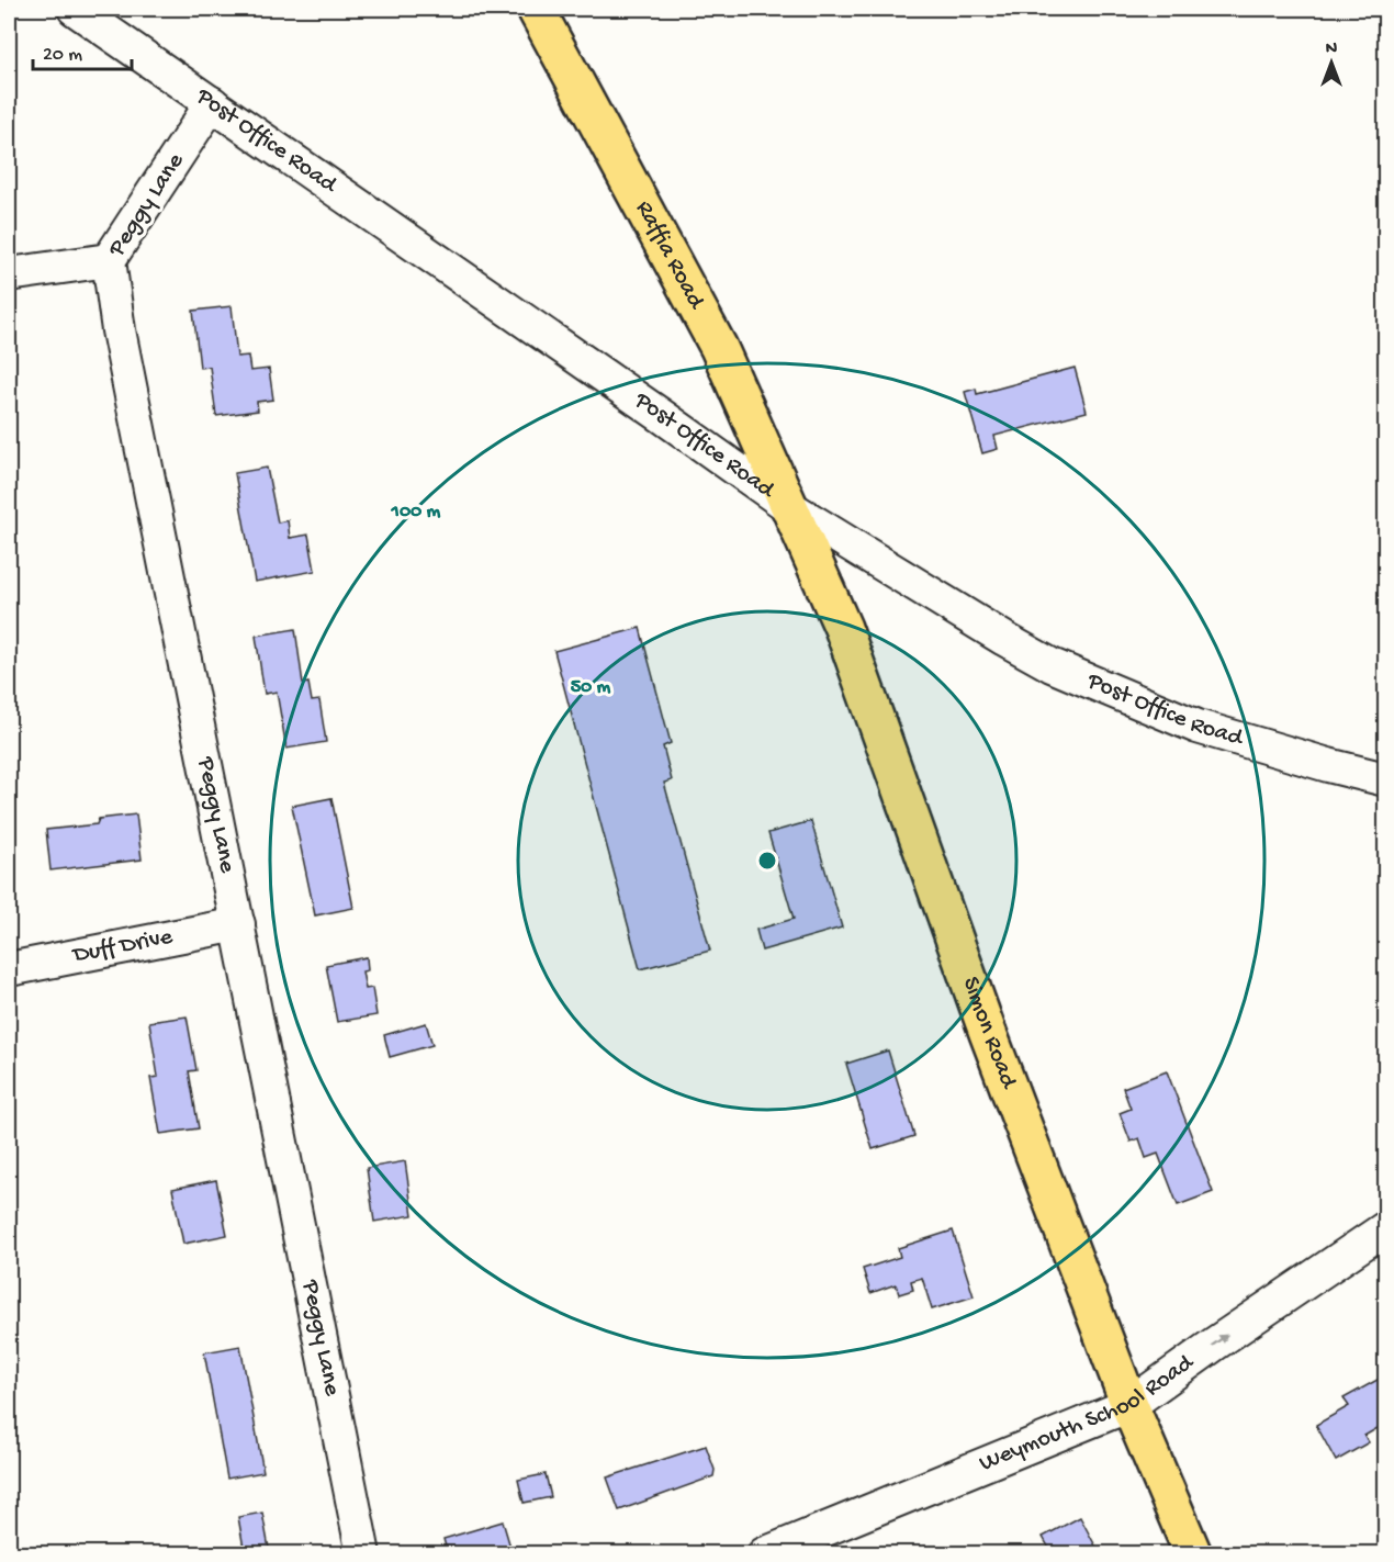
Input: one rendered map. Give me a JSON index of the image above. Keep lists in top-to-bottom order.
{
  "streets": {
    "main road": ["Raffia Road", "Simon Road"],
    "street": [
      "Post Office Road",
      "Peggy Lane",
      "Duff Drive",
      "Weymouth School Road"
    ]
  },
  "crossings": [
    ["Post Office Road", "Peggy Lane"],
    ["Post Office Road", "Raffia Road"],
    ["Post Office Road", "Simon Road"],
    ["Peggy Lane", "Duff Drive"],
    ["Raffia Road", "Simon Road"],
    ["Simon Road", "Weymouth School Road"]
  ],
  "one_way": ["Weymouth School Road"],
  "scale_bar": "20 m",
  "north": "top",
  "rings": ["100 m", "50 m"]
}
